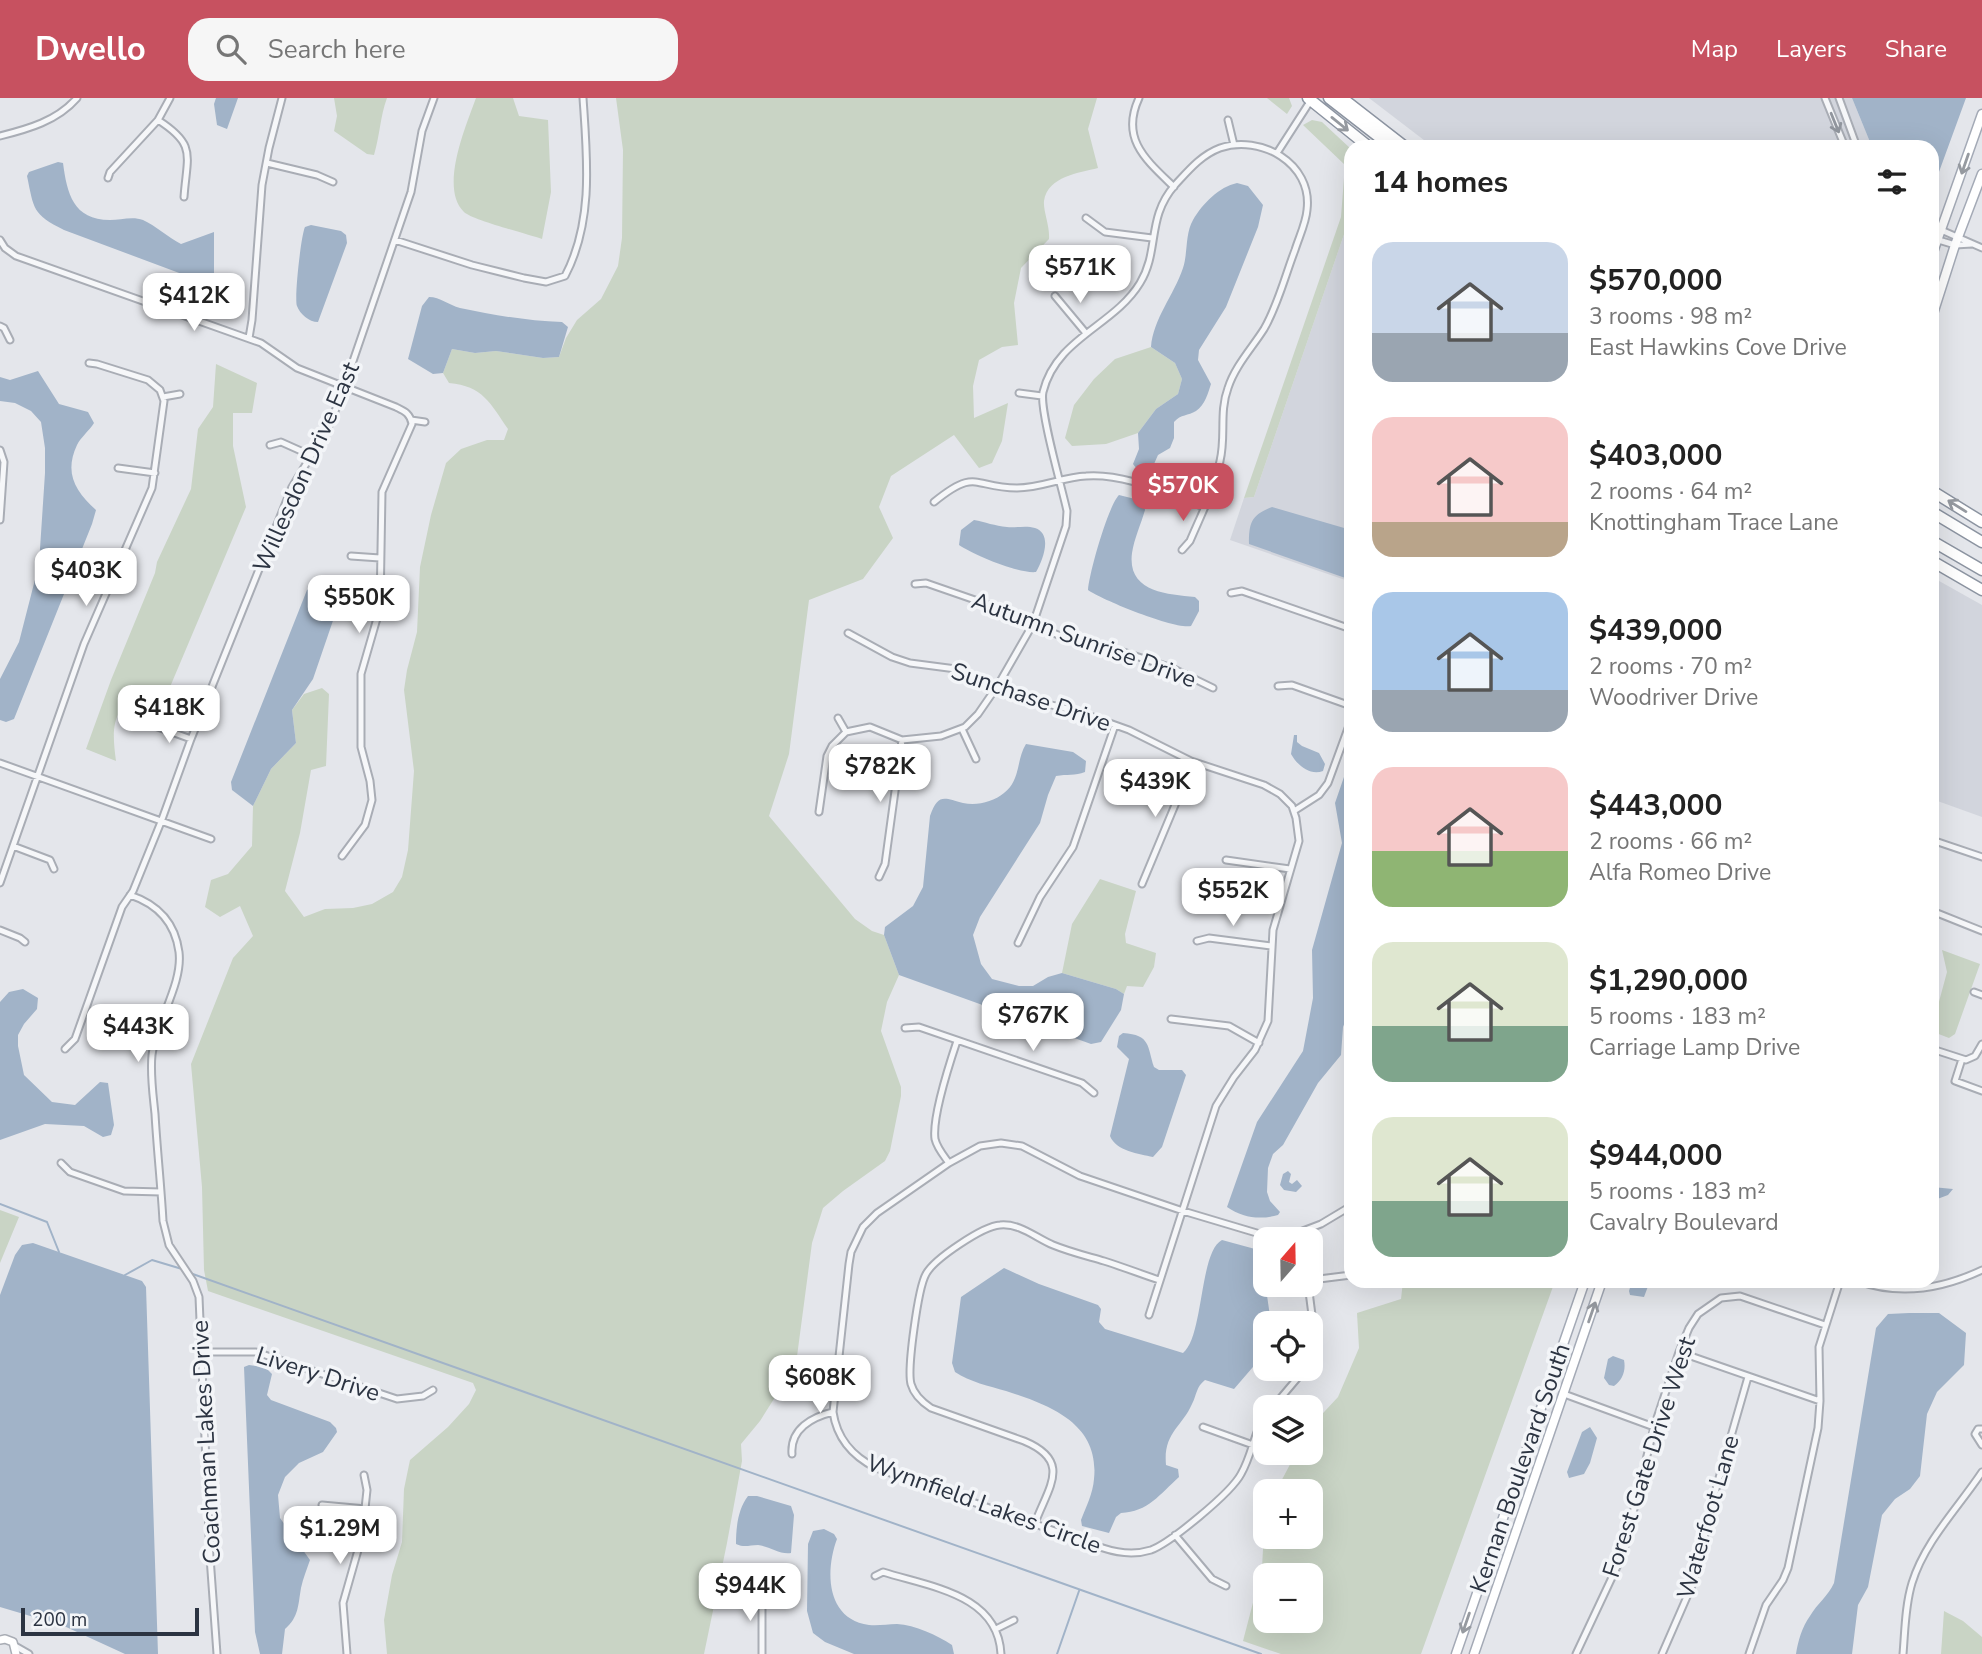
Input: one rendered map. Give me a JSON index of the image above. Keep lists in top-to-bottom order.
{
  "streets": {
    "main road": ["Kernan Boulevard South"],
    "street": [
      "Willesdon Drive East",
      "Autumn Sunrise Drive",
      "Sunchase Drive",
      "Livery Drive",
      "Coachman Lakes Drive",
      "Forest Gate Drive West",
      "Wynnfield Lakes Circle",
      "Waterfoot Lane"
    ]
  },
  "crossings": [
    ["Livery Drive", "Coachman Lakes Drive"]
  ],
  "scale_bar": "200 m",
  "north": "top",
  "page": {
    "header": "Dwello",
    "search": "Search here",
    "nav": ["Map", "Layers", "Share"],
    "heading": "14 homes",
    "list": [
      {
        "name": "$570,000",
        "note": "3 rooms · 98 m² · East Hawkins Cove Drive"
      },
      {
        "name": "$403,000",
        "note": "2 rooms · 64 m² · Knottingham Trace Lane"
      },
      {
        "name": "$439,000",
        "note": "2 rooms · 70 m² · Woodriver Drive"
      },
      {
        "name": "$443,000",
        "note": "2 rooms · 66 m² · Alfa Romeo Drive"
      },
      {
        "name": "$1,290,000",
        "note": "5 rooms · 183 m² · Carriage Lamp Drive"
      },
      {
        "name": "$944,000",
        "note": "5 rooms · 183 m² · Cavalry Boulevard"
      }
    ],
    "price": [
      "$571K",
      "$412K",
      "$570K",
      "$403K",
      "$550K",
      "$418K",
      "$782K",
      "$439K",
      "$552K",
      "$767K",
      "$443K",
      "$608K",
      "$1.29M",
      "$944K"
    ],
    "map_buttons": ["+", "−"],
    "scale": "200 m"
  }
}
